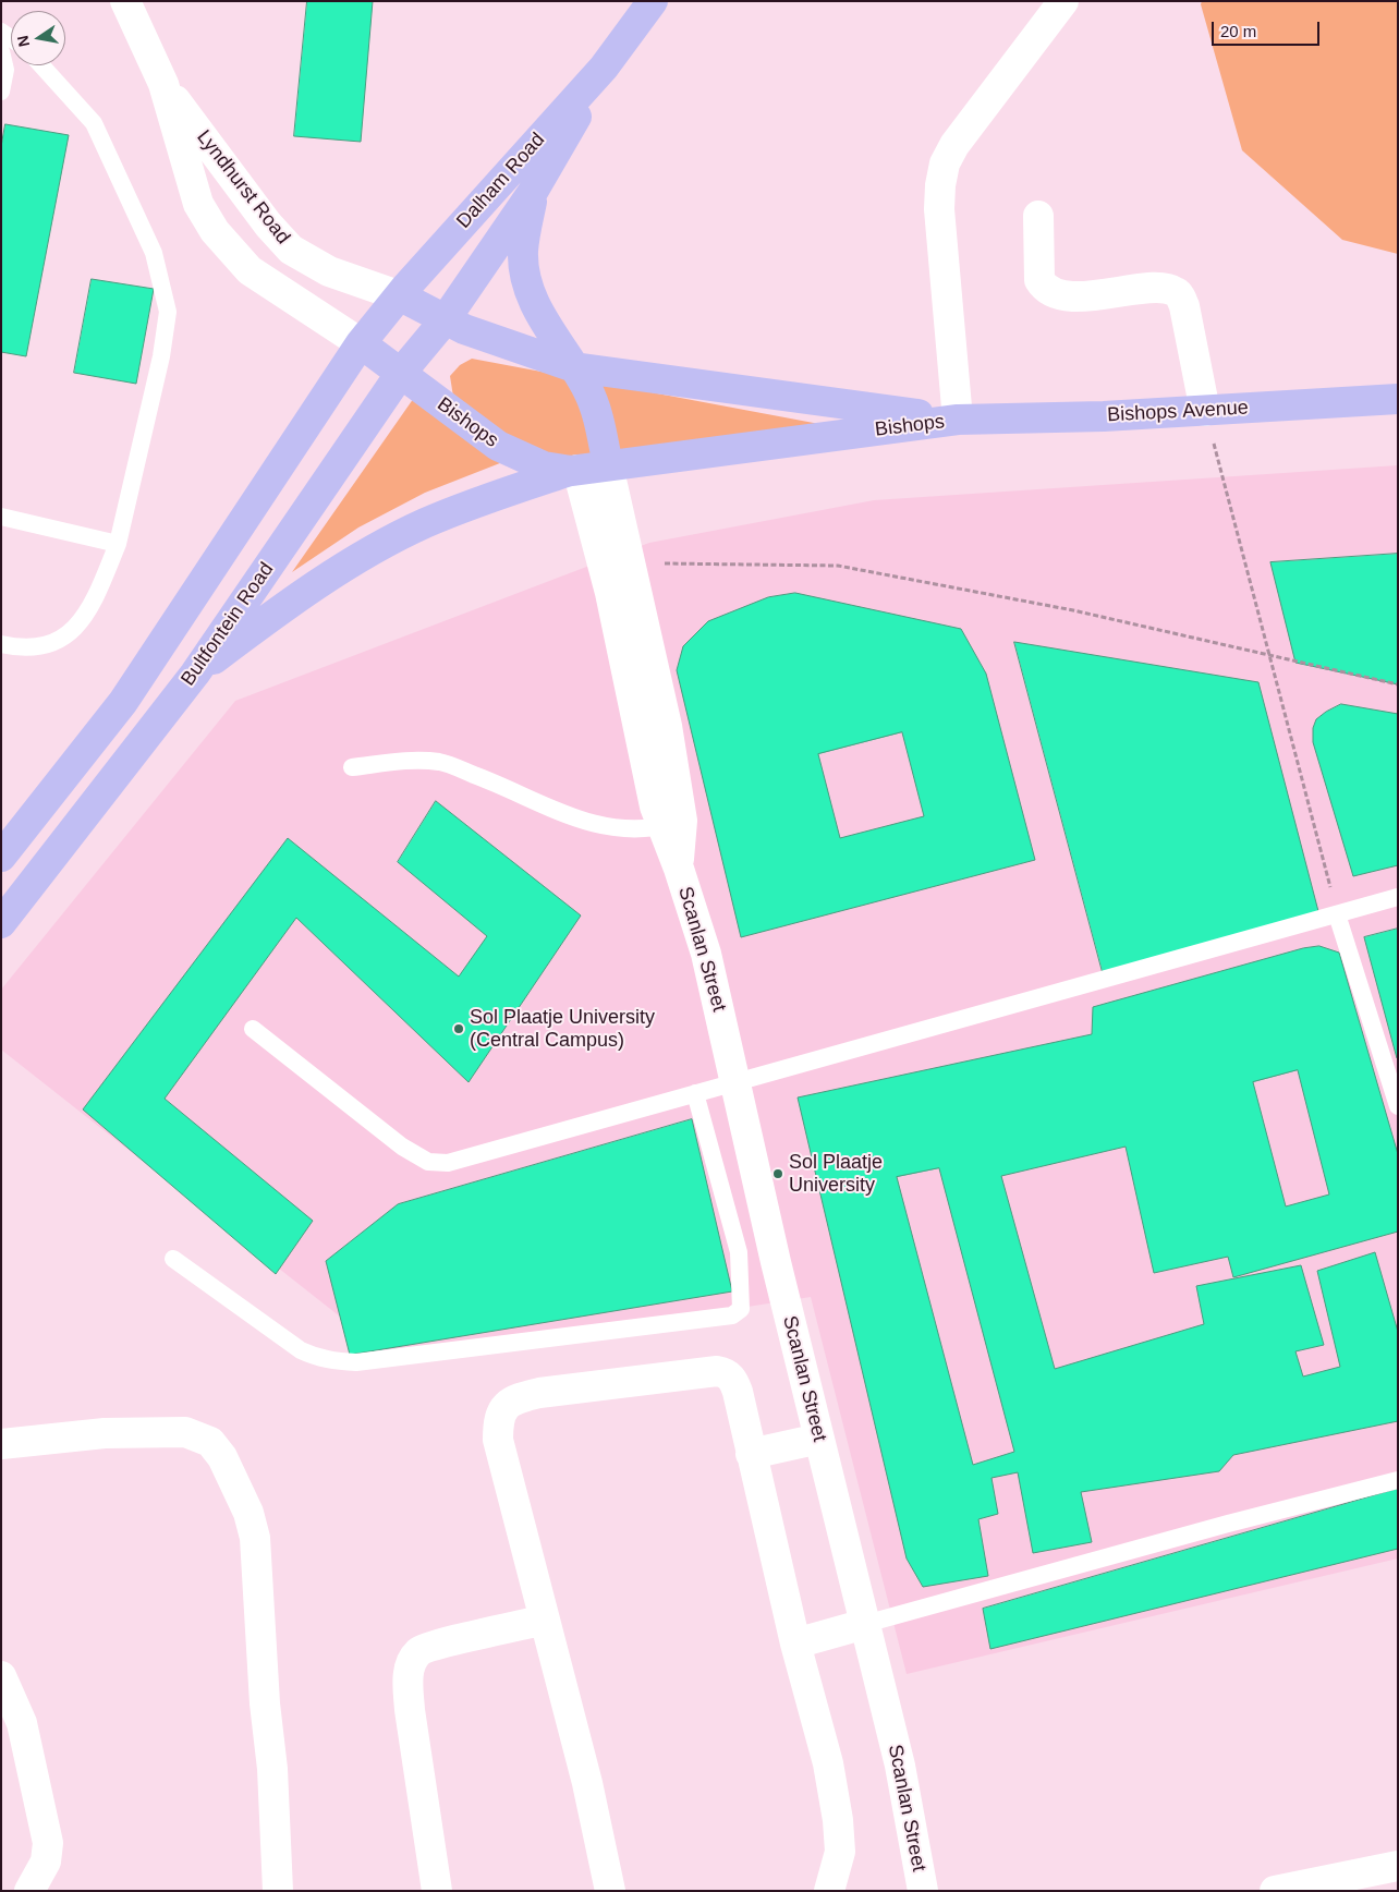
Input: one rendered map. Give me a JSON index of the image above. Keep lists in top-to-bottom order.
{
  "streets": {
    "highway": [
      "Dalham Road",
      "Bishops Avenue",
      "Bishops",
      "Bultfontein Road"
    ],
    "street": ["Lyndhurst Road", "Scanlan Street"]
  },
  "crossings": [
    ["Dalham Road", "Lyndhurst Road"],
    ["Dalham Road", "Bishops"],
    ["Dalham Road", "Bultfontein Road"],
    ["Lyndhurst Road", "Bishops"],
    ["Bishops Avenue", "Bishops"],
    ["Bishops", "Bultfontein Road"],
    ["Bishops", "Scanlan Street"]
  ],
  "places": ["Sol Plaatje University (Central Campus)", "Sol Plaatje University"],
  "scale_bar": "20 m",
  "north": "left"
}
